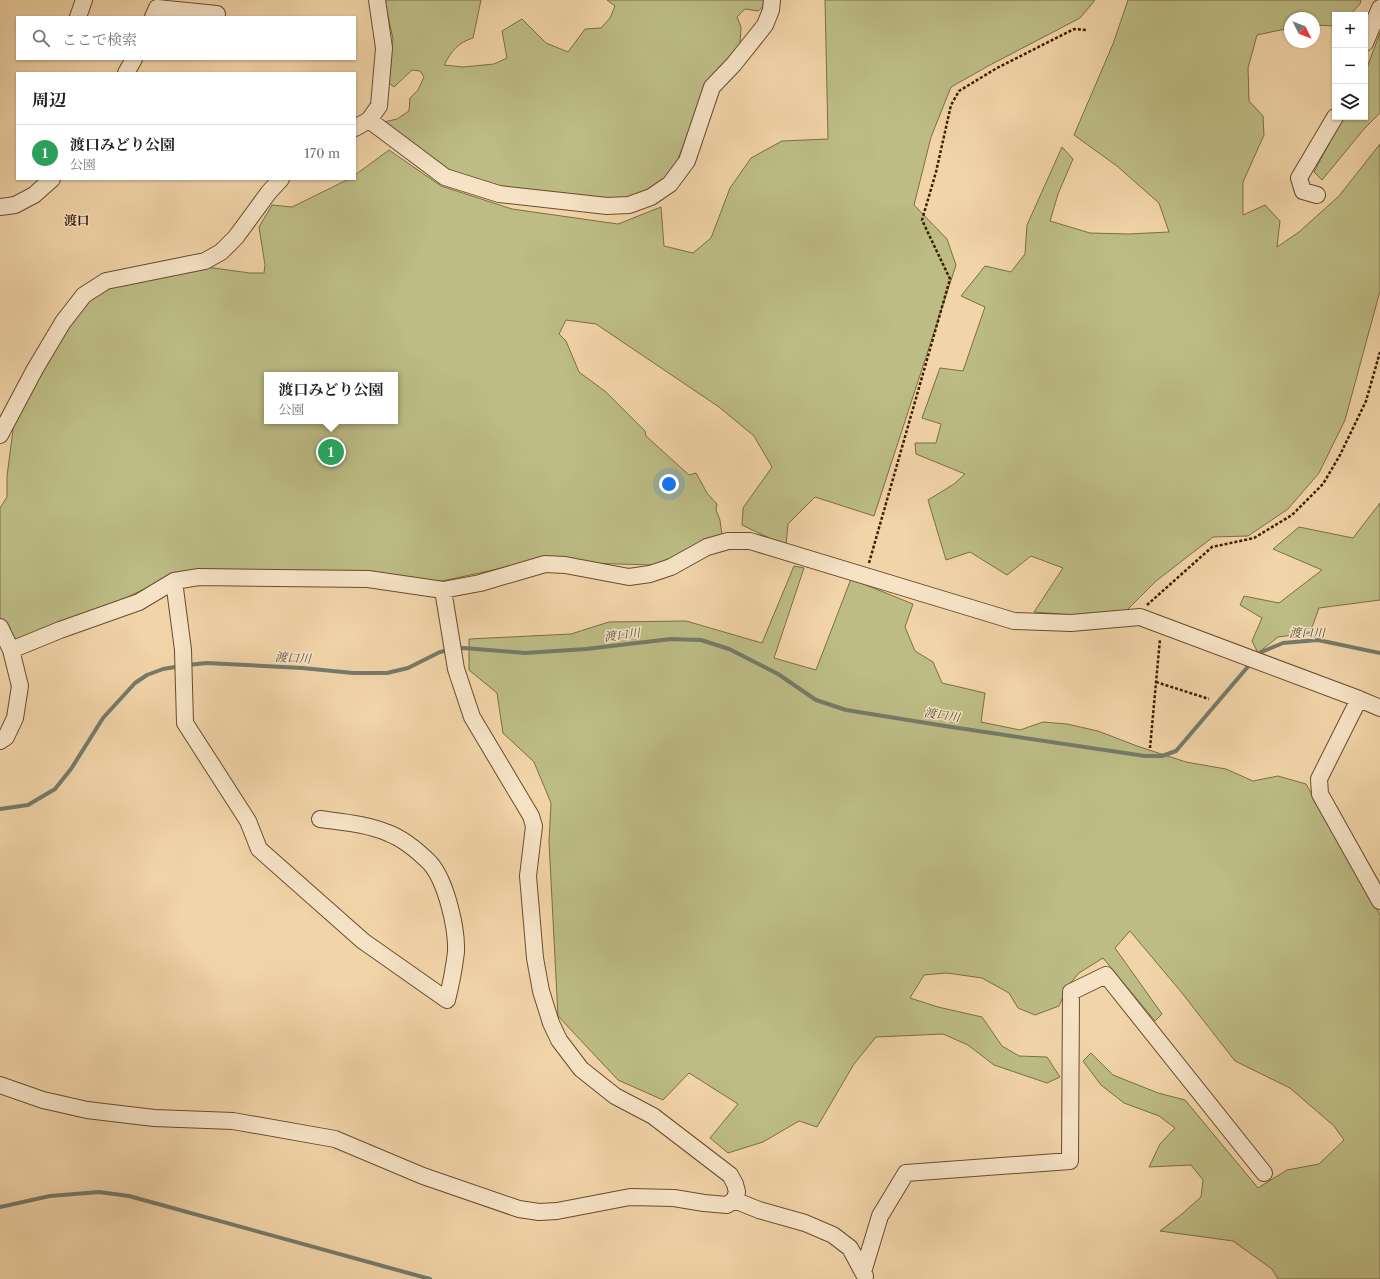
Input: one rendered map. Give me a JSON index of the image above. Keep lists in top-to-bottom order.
{
  "districts": ["渡口"],
  "water": ["渡口川"],
  "north": "bottom right",
  "page": {
    "map_buttons": ["+", "−"],
    "search": "ここで検索",
    "heading": "周辺",
    "list": [
      {
        "mark": "1",
        "name": "渡口みどり公園",
        "note": "公園",
        "value": "170 m"
      }
    ],
    "popup": ["渡口みどり公園", "公園"],
    "pins": "1"
  }
}
